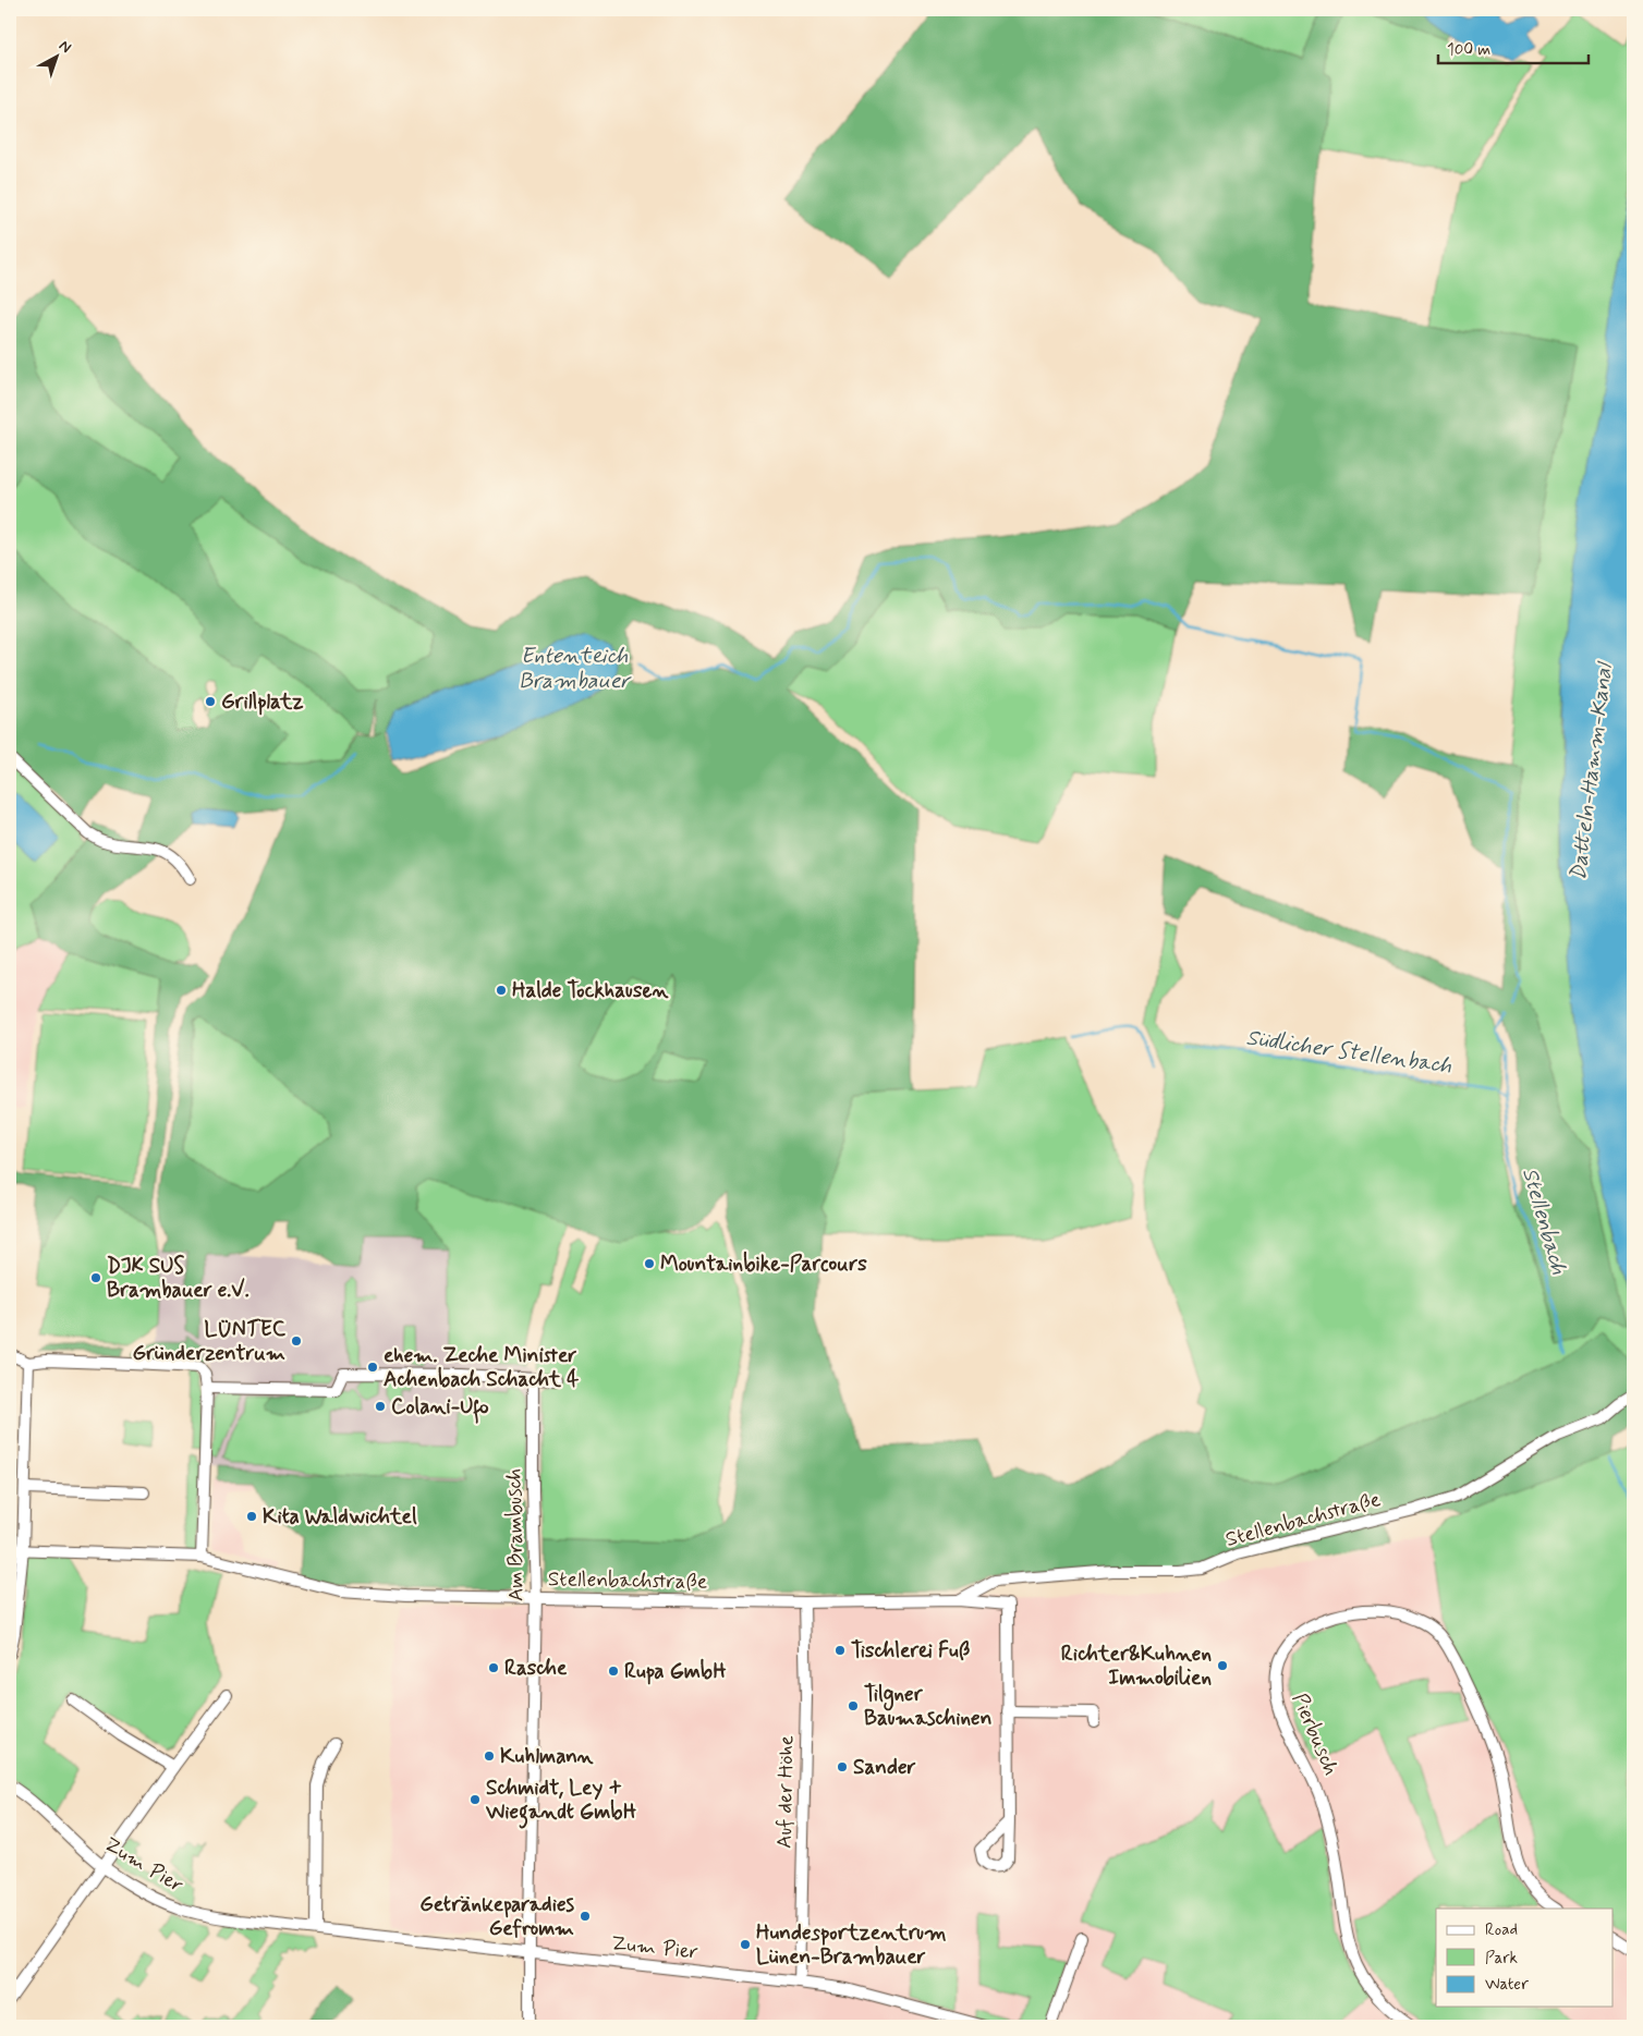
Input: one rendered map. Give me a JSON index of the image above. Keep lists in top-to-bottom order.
{
  "streets": {
    "street": [
      "Stellenbachstraße",
      "Am Brambusch",
      "Pierbusch",
      "Auf der Höhe",
      "Zum Pier"
    ]
  },
  "crossings": [
    ["Stellenbachstraße", "Am Brambusch"],
    ["Stellenbachstraße", "Auf der Höhe"],
    ["Am Brambusch", "Zum Pier"],
    ["Auf der Höhe", "Zum Pier"]
  ],
  "water": [
    "Ententeich Brambauer",
    "Datteln-Hamm-Kanal",
    "Südlicher Stellenbach",
    "Stellenbach"
  ],
  "places": [
    "Grillplatz",
    "Halde Tockhausen",
    "Mountainbike-Parcours",
    "DJK SUS Brambauer e.V.",
    "LÜNTEC Gründerzentrum",
    "ehem. Zeche Minister Achenbach Schacht 4",
    "Colani-Ufo",
    "Kita Waldwichtel",
    "Tischlerei Fuß",
    "Richter&Kuhnen Immobilien",
    "Rasche",
    "Rupa GmbH",
    "Tilgner Baumaschinen",
    "Kuhlmann",
    "Sander",
    "Schmidt, Ley + Wiegandt GmbH",
    "Getränkeparadies Gefromm",
    "Hundesportzentrum Lünen-Brambauer"
  ],
  "legend": ["Road", "Park", "Water"],
  "scale_bar": "100 m",
  "north": "top right"
}
